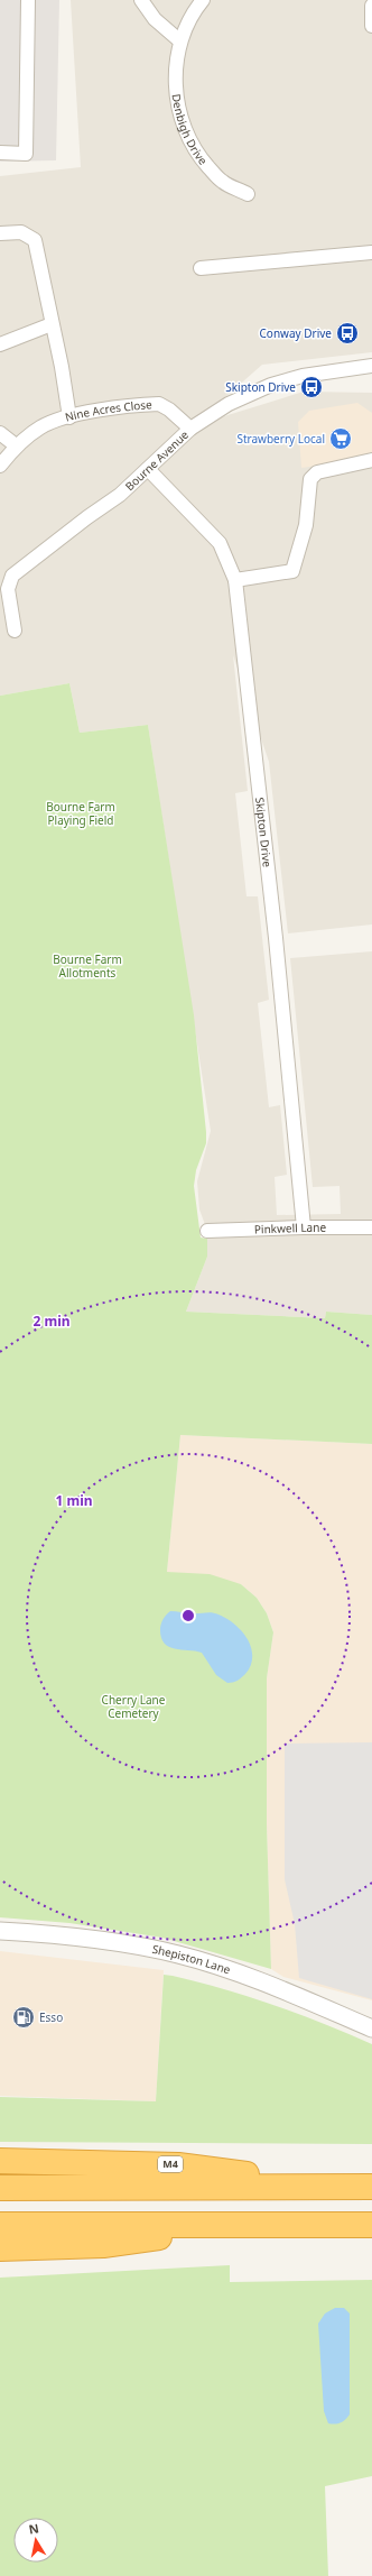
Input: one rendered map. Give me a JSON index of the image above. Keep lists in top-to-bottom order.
{
  "streets": {
    "highway": ["M4"],
    "street": [
      "Denbigh Drive",
      "Nine Acres Close",
      "Bourne Avenue",
      "Skipton Drive",
      "Pinkwell Lane",
      "Shepiston Lane"
    ]
  },
  "crossings": [
    ["Nine Acres Close", "Bourne Avenue"],
    ["Bourne Avenue", "Skipton Drive"],
    ["Skipton Drive", "Pinkwell Lane"]
  ],
  "parks": ["Bourne Farm Playing Field", "Bourne Farm Allotments", "Cherry Lane Cemetery"],
  "places": {
    "bus stop": ["Conway Drive", "Skipton Drive"],
    "supermarket": ["Strawberry Local"],
    "fuel station": ["Esso"]
  },
  "north": "top",
  "rings": ["2 min", "1 min"]
}
